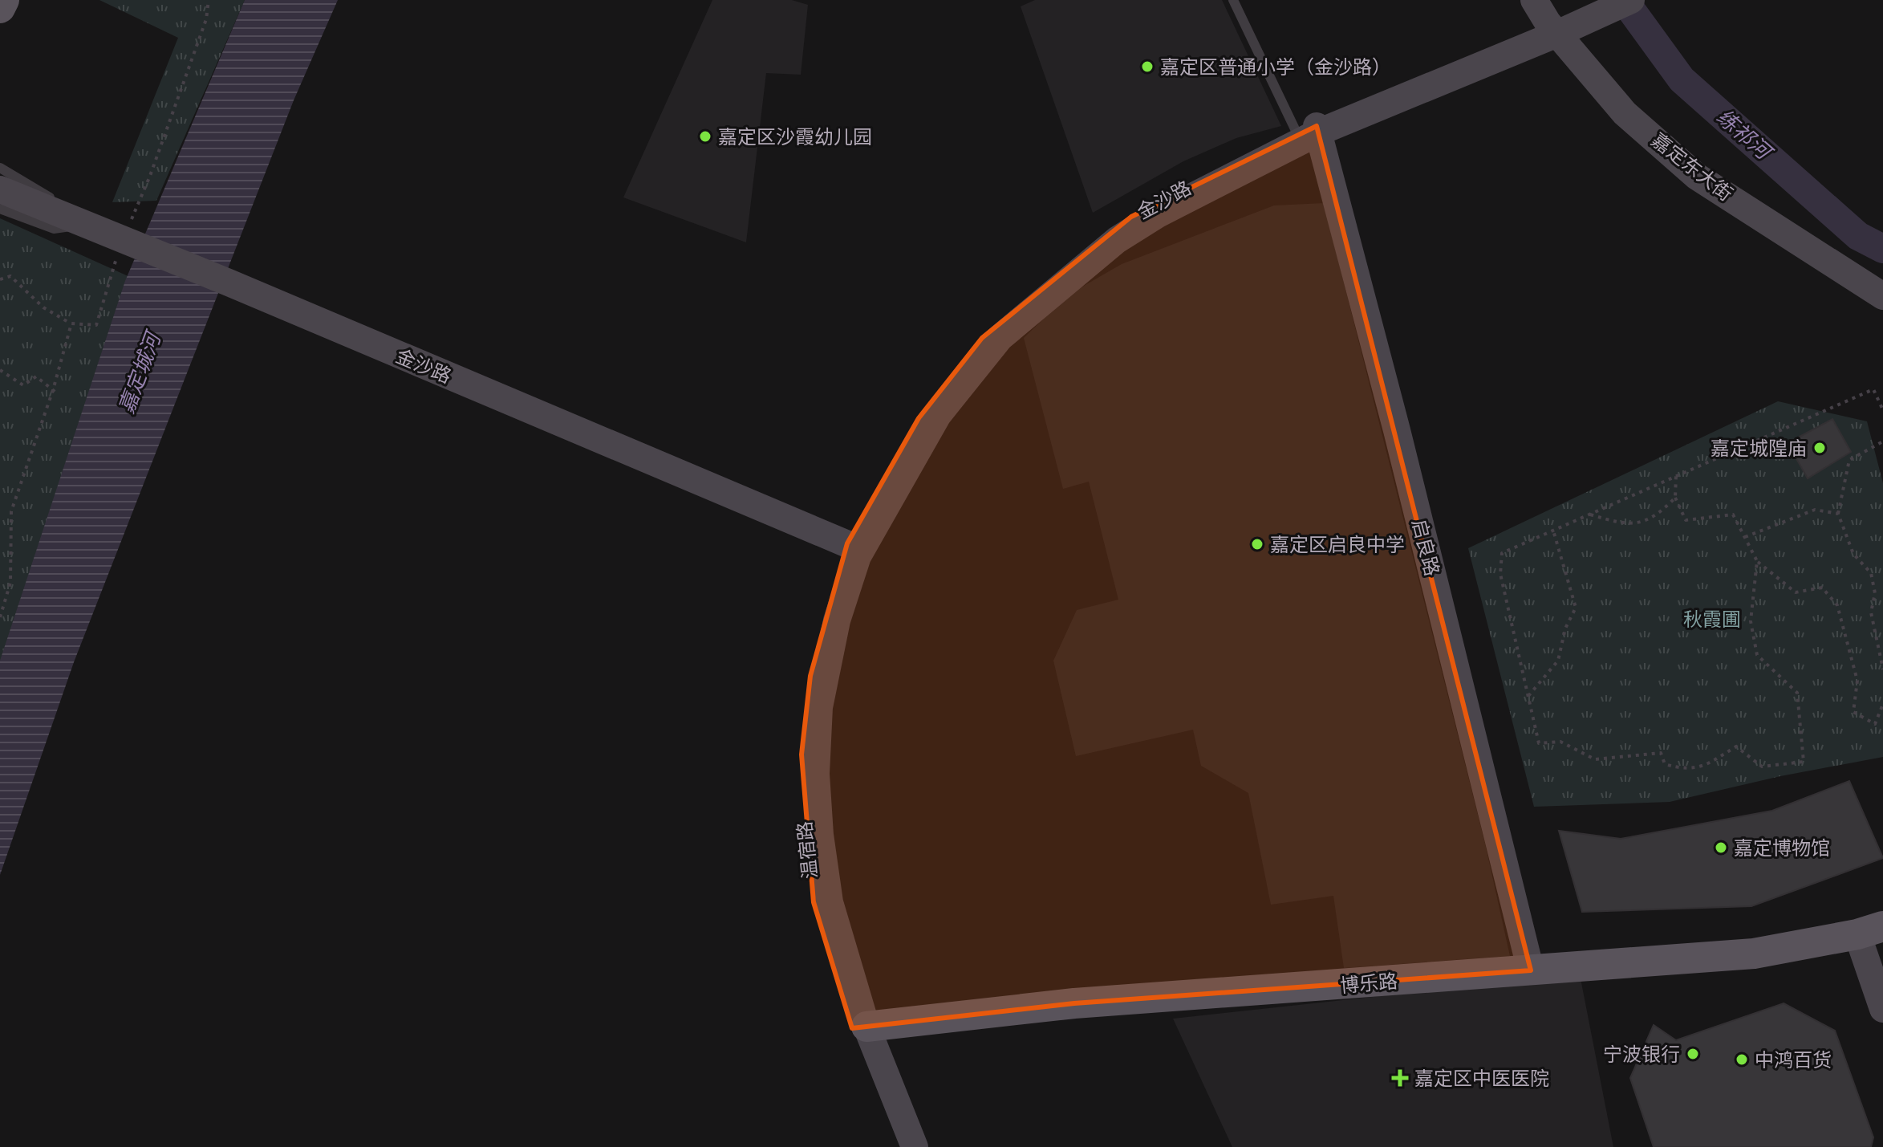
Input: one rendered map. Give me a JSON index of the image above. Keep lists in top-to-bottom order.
{
  "streets": {
    "main road": ["博乐路"],
    "street": ["嘉定东大街", "金沙路", "启良路"]
  },
  "crossings": [
    ["嘉定东大街", "金沙路"],
    ["金沙路", "启良路"],
    ["启良路", "博乐路"]
  ],
  "water": ["练祁河", "嘉定城河"],
  "parks": ["秋霞圃"],
  "places": {
    "other": [
      "嘉定区普通小学（金沙路）",
      "嘉定区沙霞幼儿园",
      "嘉定城隍庙",
      "嘉定区启良中学",
      "嘉定博物馆",
      "宁波银行",
      "中鸿百货"
    ],
    "health": ["嘉定区中医医院"]
  }
}
